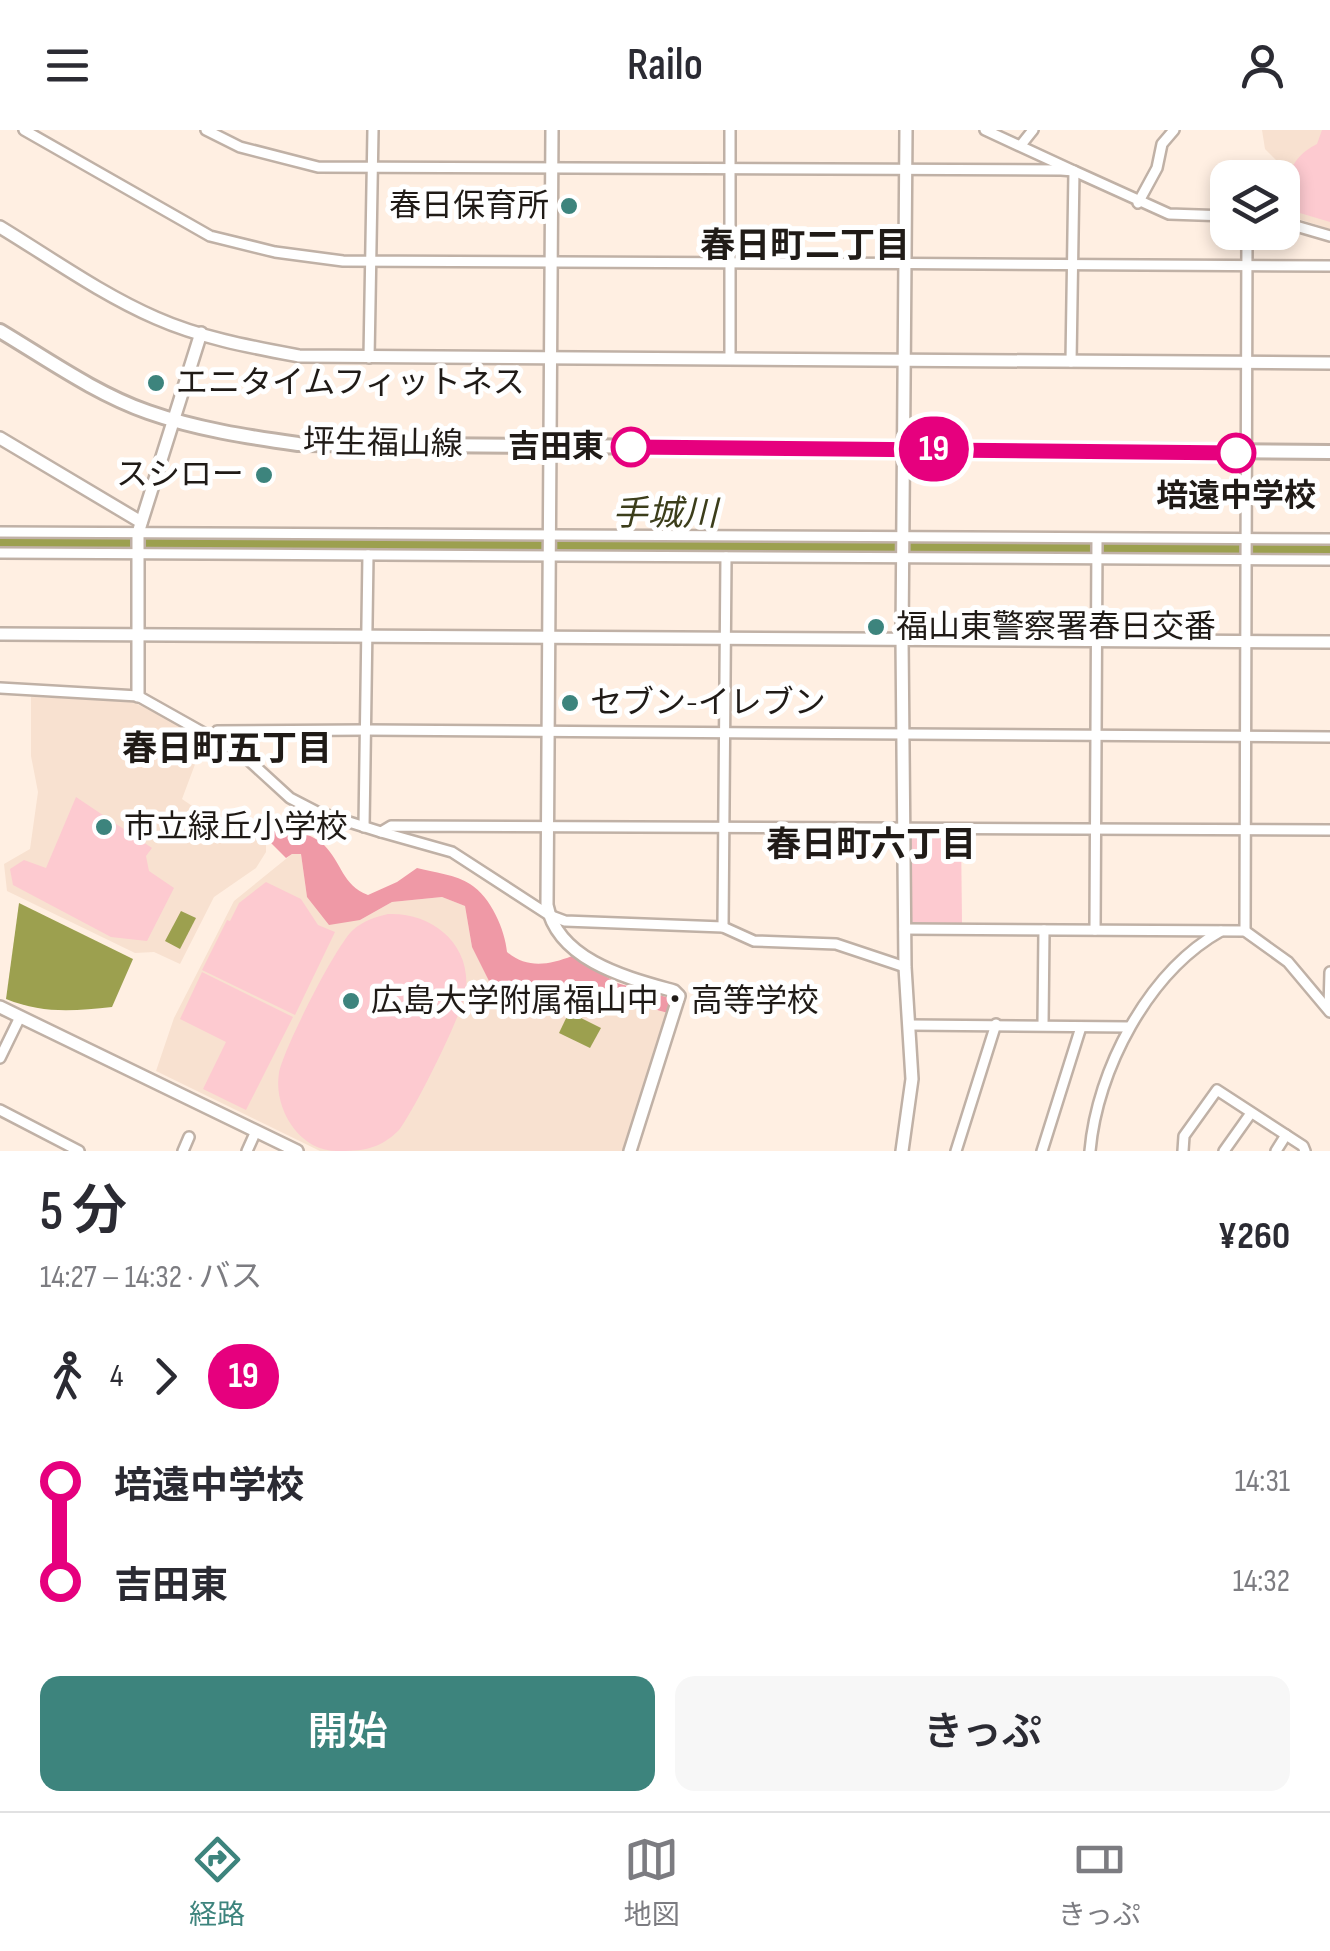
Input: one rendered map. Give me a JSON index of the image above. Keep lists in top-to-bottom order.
{
  "streets": {
    "main road": ["坪生福山線"]
  },
  "districts": ["春日町二丁目", "春日町五丁目", "春日町六丁目"],
  "water": ["手城川"],
  "places": [
    "春日保育所",
    "エニタイムフィットネス",
    "吉田東",
    "培遠中学校",
    "スシロー",
    "福山東警察署春日交番",
    "セブン-イレブン",
    "市立緑丘小学校",
    "広島大学附属福山中・高等学校"
  ],
  "lines": ["bus line 19"],
  "page": {
    "header": "Railo",
    "on_map": "19",
    "heading": ["5 分", "14:27 – 14:32 · バス", "¥260"],
    "legs": ["4", "19"],
    "list": [
      {
        "name": "培遠中学校",
        "value": "14:31"
      },
      {
        "name": "吉田東",
        "value": "14:32"
      }
    ],
    "buttons": ["開始", "きっぷ"],
    "tabs": ["経路", "地図", "きっぷ"]
  }
}
